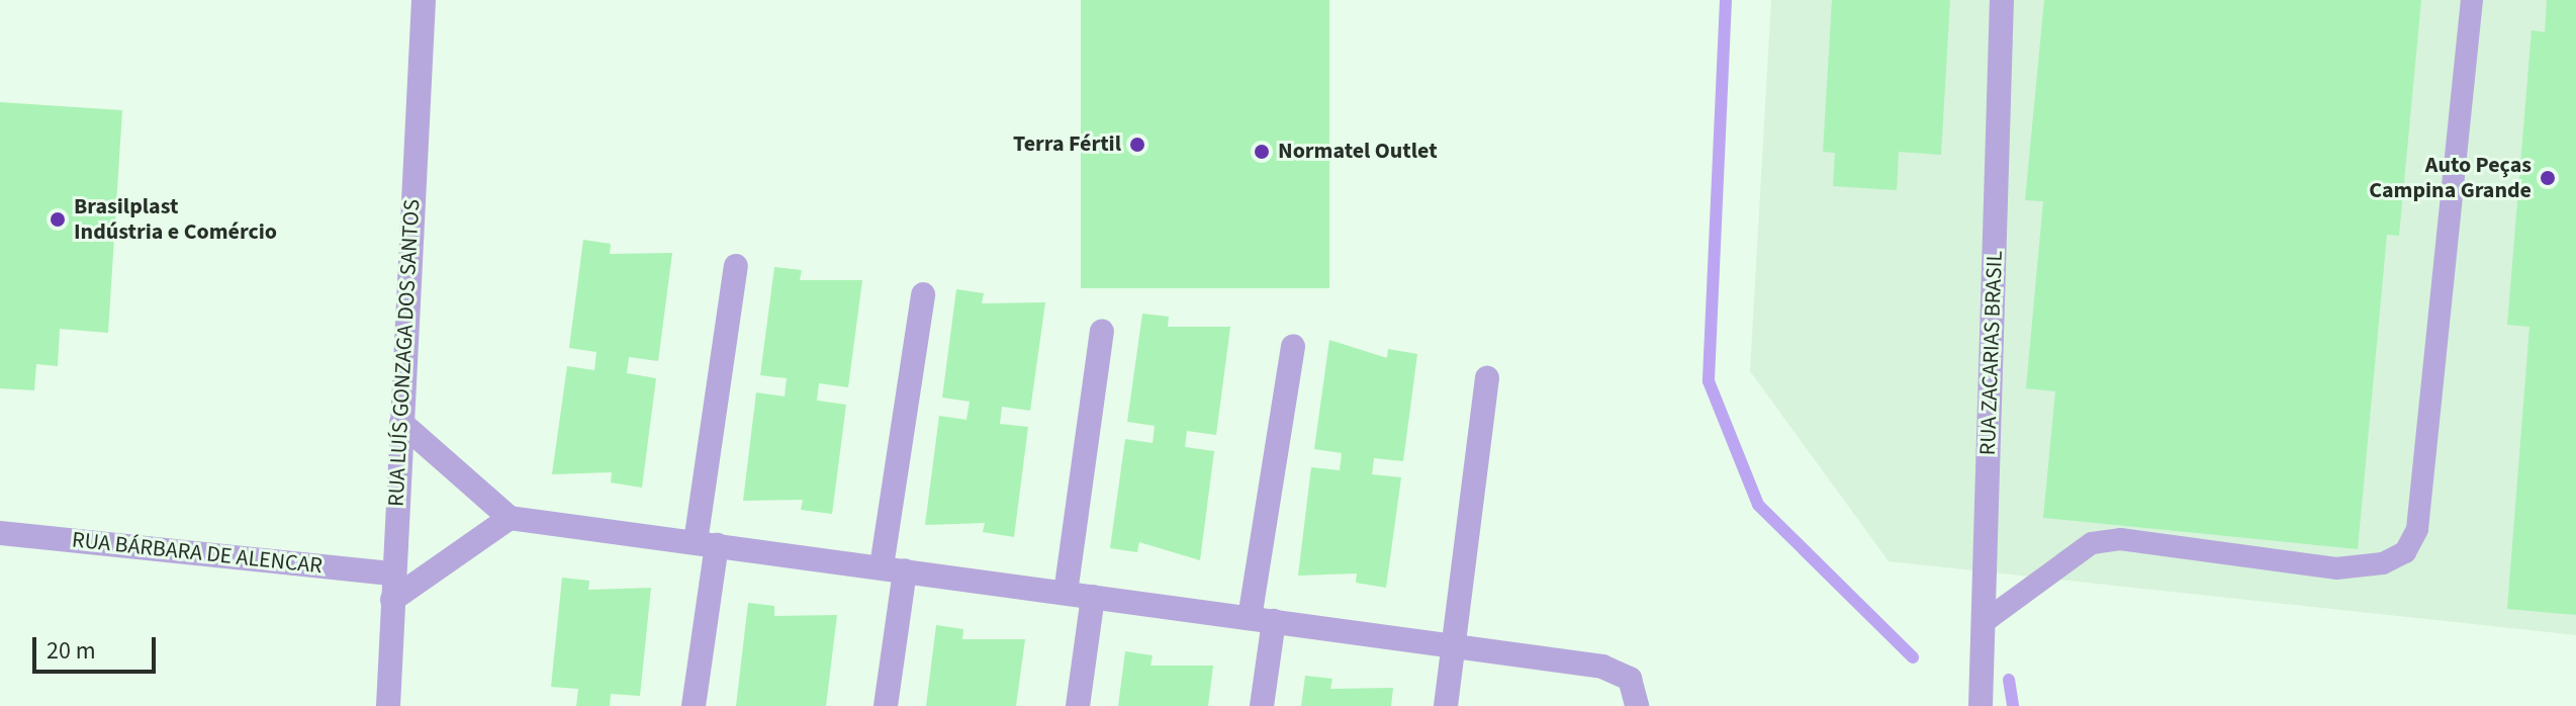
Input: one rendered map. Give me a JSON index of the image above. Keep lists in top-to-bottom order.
{
  "streets": {
    "street": ["RUA LUÍS GONZAGA DOS SANTOS", "RUA ZACARIAS BRASIL", "RUA BÁRBARA DE ALENCAR"]
  },
  "crossings": [
    ["RUA LUÍS GONZAGA DOS SANTOS", "RUA BÁRBARA DE ALENCAR"]
  ],
  "places": [
    "Terra Fértil",
    "Normatel Outlet",
    "Auto Peças Campina Grande",
    "Brasilplast Indústria e Comércio"
  ],
  "scale_bar": "20 m"
}
